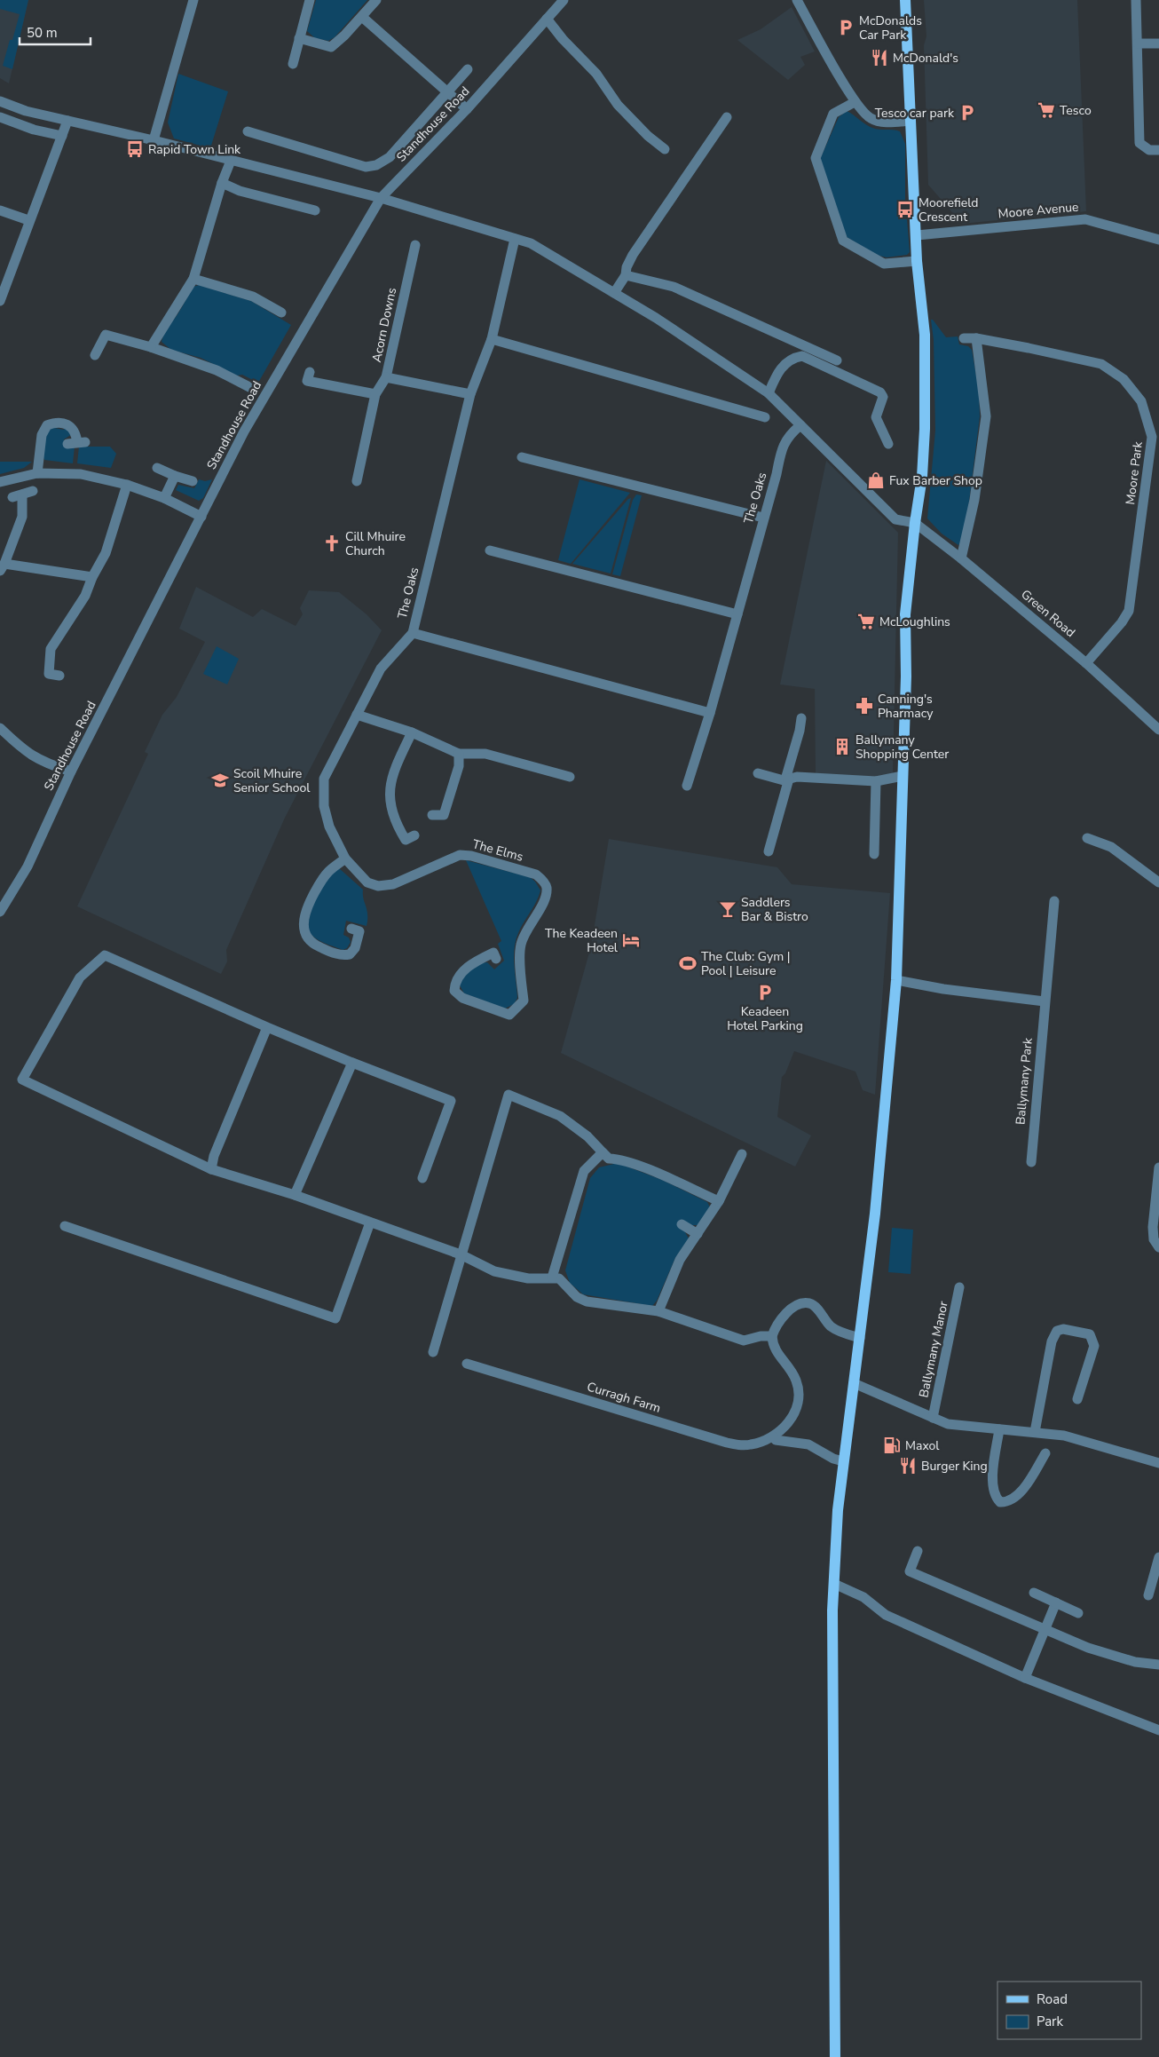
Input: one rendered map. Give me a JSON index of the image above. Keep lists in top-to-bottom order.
{
  "streets": {
    "street": [
      "Standhouse Road",
      "Moore Avenue",
      "Acorn Downs",
      "Moore Park",
      "The Oaks",
      "Green Road",
      "The Elms",
      "Ballymany Park",
      "Ballymany Manor",
      "Curragh Farm"
    ]
  },
  "crossings": [
    ["Acorn Downs", "The Oaks"],
    ["Moore Park", "Green Road"],
    ["The Oaks", "The Elms"]
  ],
  "places": {
    "parking": ["McDonalds Car Park", "Tesco car park", "Keadeen Hotel Parking"],
    "restaurant": ["McDonald's", "Burger King"],
    "supermarket": ["Tesco", "McLoughlins"],
    "bus stop": ["Rapid Town Link", "Moorefield Crescent"],
    "shop": ["Fux Barber Shop"],
    "church": ["Cill Mhuire Church"],
    "pharmacy": ["Canning's Pharmacy"],
    "building": ["Ballymany Shopping Center"],
    "school or university": ["Scoil Mhuire Senior School"],
    "bar": ["Saddlers Bar & Bistro"],
    "hotel": ["The Keadeen Hotel"],
    "sports": ["The Club: Gym | Pool | Leisure"],
    "fuel station": ["Maxol"]
  },
  "legend": ["Road", "Park"],
  "scale_bar": "50 m"
}
